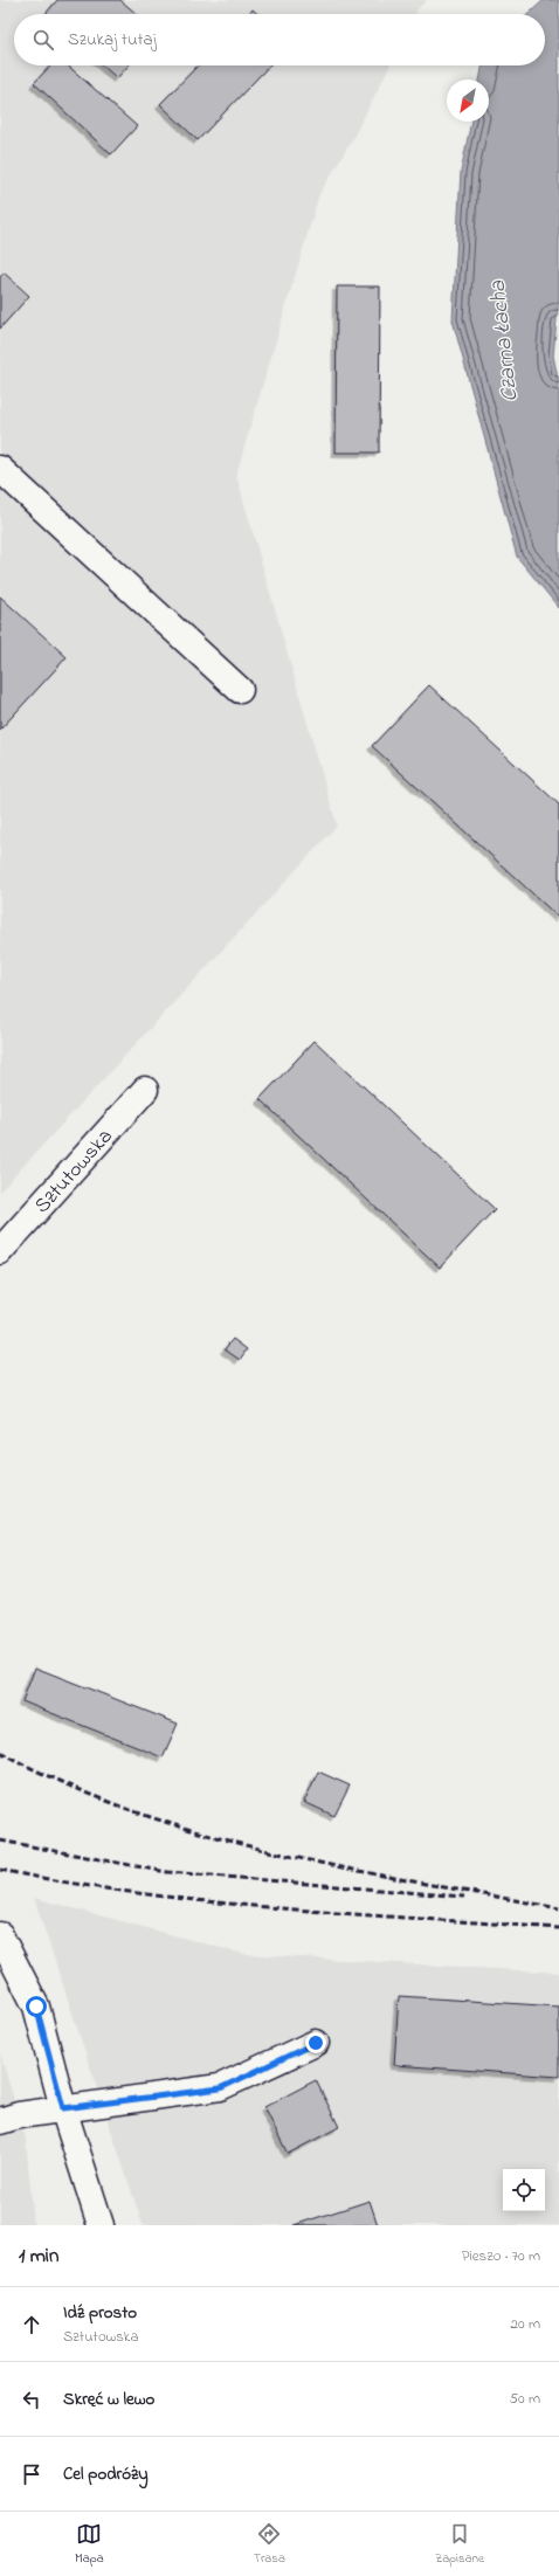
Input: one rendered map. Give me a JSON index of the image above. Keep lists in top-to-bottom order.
{
  "streets": {
    "street": ["Sztutowska"]
  },
  "water": ["Czarna Łacha"],
  "north": "bottom left",
  "page": {
    "search": "Szukaj tutaj",
    "heading": ["1 min", "Pieszo · 70 m"],
    "list": [
      ["Idź prosto", "Sztutowska", "20 m"],
      ["Skręć w lewo", "50 m"],
      "Cel podróży"
    ],
    "nav": ["Mapa", "Trasa", "Zapisane"]
  }
}
